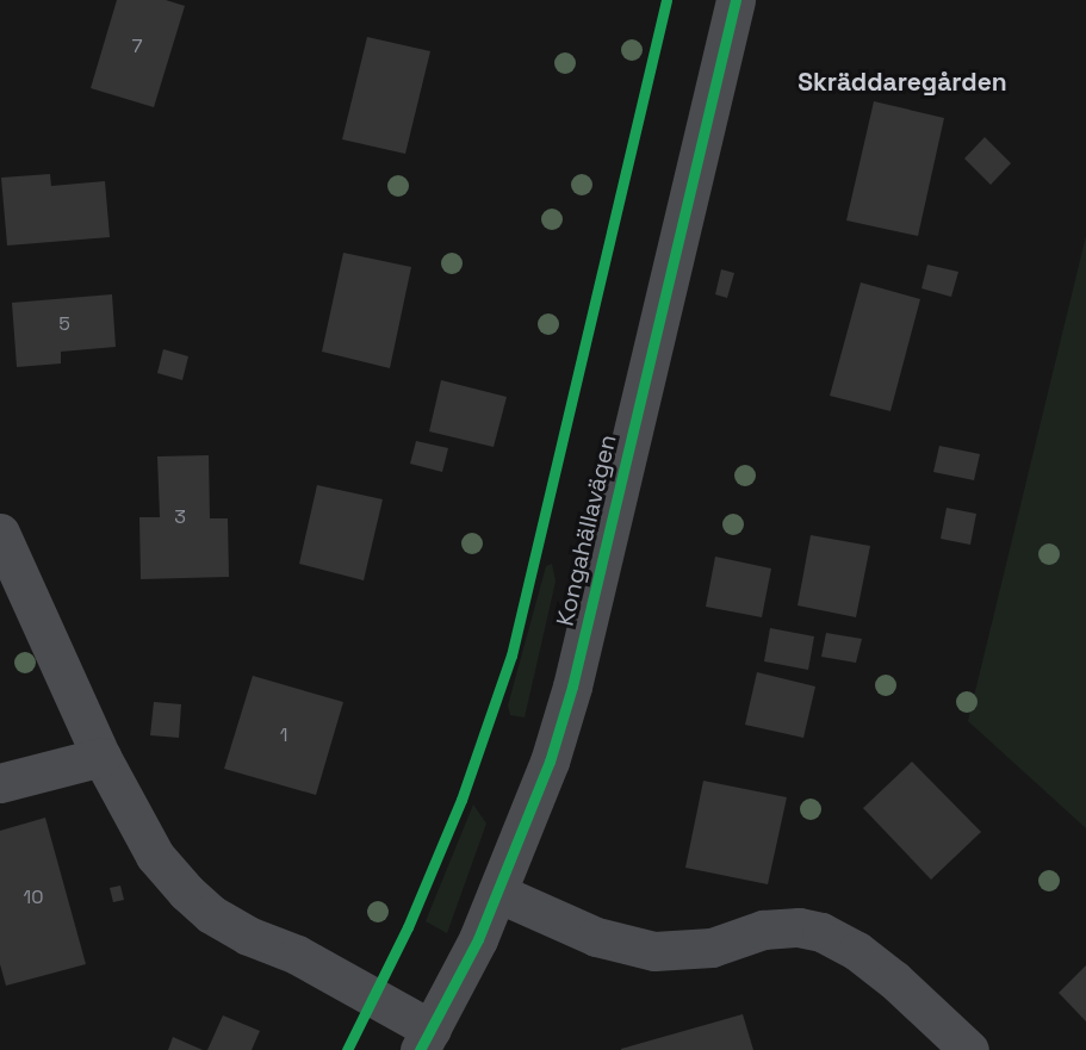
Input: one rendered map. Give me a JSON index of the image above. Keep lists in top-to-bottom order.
{
  "streets": {
    "street": ["Kongahällavägen"]
  },
  "districts": ["Skräddaregården"],
  "house_numbers": [
    "7",
    "5",
    "3",
    "1",
    "10"
  ]
}
